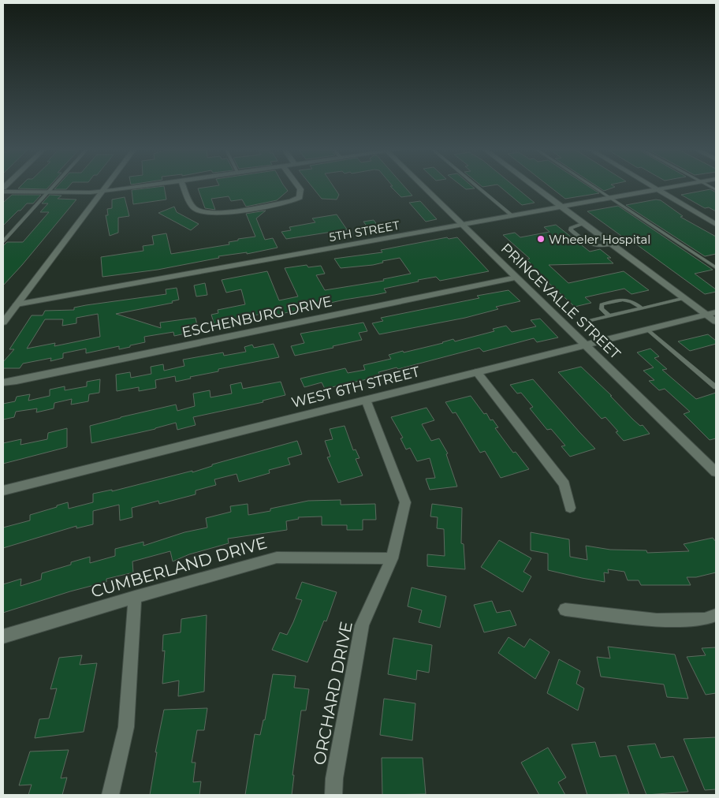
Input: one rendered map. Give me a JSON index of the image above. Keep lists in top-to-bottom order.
{
  "streets": {
    "street": [
      "5TH STREET",
      "PRINCEVALLE STREET",
      "ESCHENBURG DRIVE",
      "WEST 6TH STREET",
      "CUMBERLAND DRIVE",
      "ORCHARD DRIVE"
    ]
  },
  "crossings": [
    ["5TH STREET", "PRINCEVALLE STREET"],
    ["PRINCEVALLE STREET", "ESCHENBURG DRIVE"],
    ["PRINCEVALLE STREET", "WEST 6TH STREET"],
    ["WEST 6TH STREET", "ORCHARD DRIVE"],
    ["CUMBERLAND DRIVE", "ORCHARD DRIVE"]
  ],
  "places": ["Wheeler Hospital"]
}
